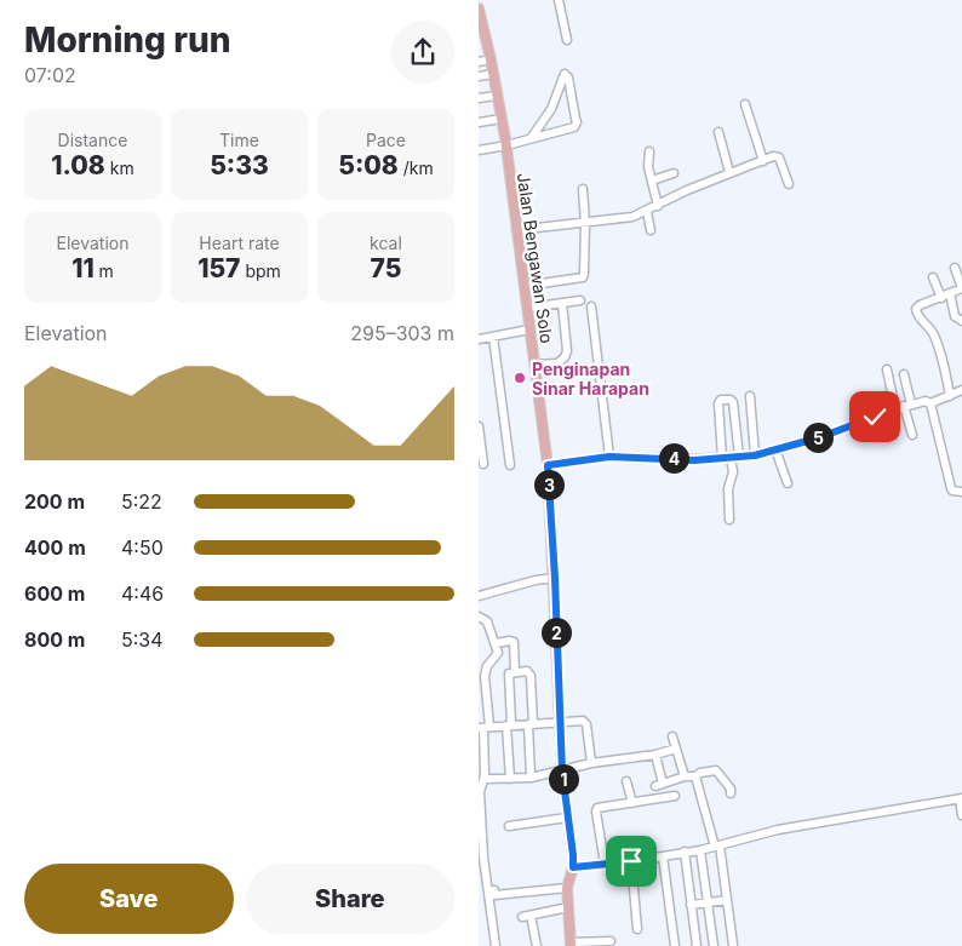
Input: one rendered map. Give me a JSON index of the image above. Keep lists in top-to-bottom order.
{
  "streets": {
    "main road": ["Jalan Bengawan Solo"]
  },
  "places": ["Penginapan Sinar Harapan"],
  "page": {
    "heading": ["Morning run", "07:02"],
    "stats": [
      ["Distance", "1.08 km"],
      ["Time", "5:33"],
      ["Pace", "5:08 /km"],
      ["Elevation", "11 m"],
      ["Heart rate", "157 bpm"],
      ["kcal", "75"]
    ],
    "chart": ["Elevation", "295–303 m"],
    "pins": [
      "5",
      "4",
      "3",
      "2",
      "1"
    ],
    "list": [
      {
        "name": "200 m",
        "note": "5:22"
      },
      {
        "name": "400 m",
        "note": "4:50"
      },
      {
        "name": "600 m",
        "note": "4:46"
      },
      {
        "name": "800 m",
        "note": "5:34"
      }
    ],
    "buttons": ["Save", "Share"]
  }
}
